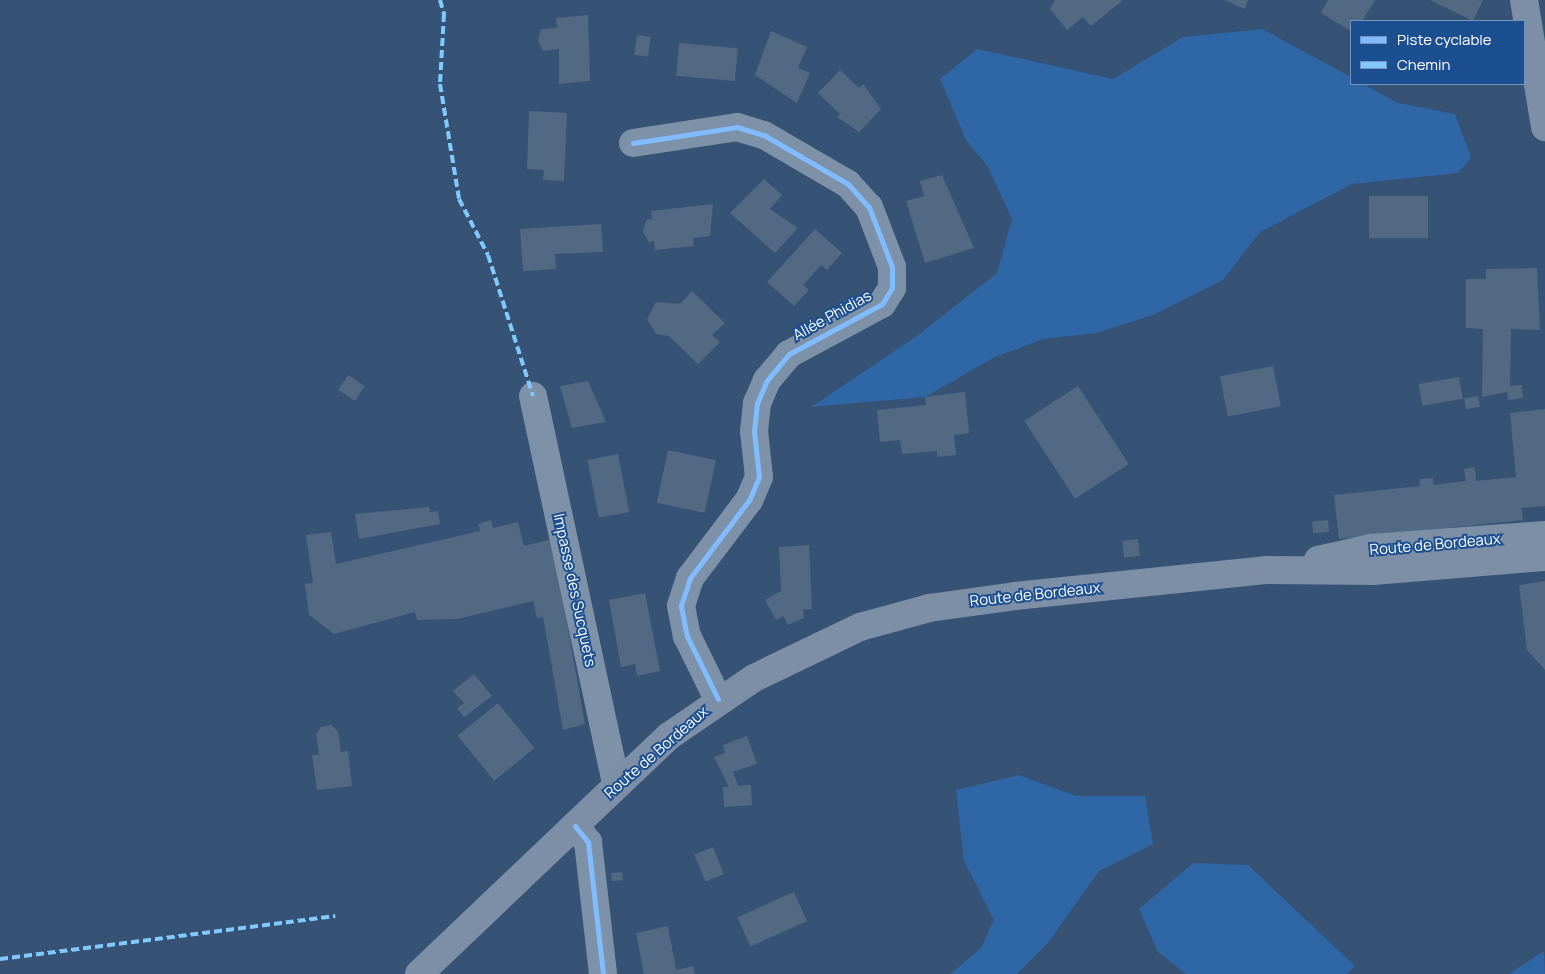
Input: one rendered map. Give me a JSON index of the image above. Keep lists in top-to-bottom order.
{
  "streets": {
    "main road": ["Route de Bordeaux"],
    "street": ["Allée Phidias", "Impasse des Sucquets"]
  },
  "crossings": [
    ["Allée Phidias", "Route de Bordeaux"],
    ["Route de Bordeaux", "Impasse des Sucquets"]
  ],
  "legend": ["Piste cyclable", "Chemin"]
}
